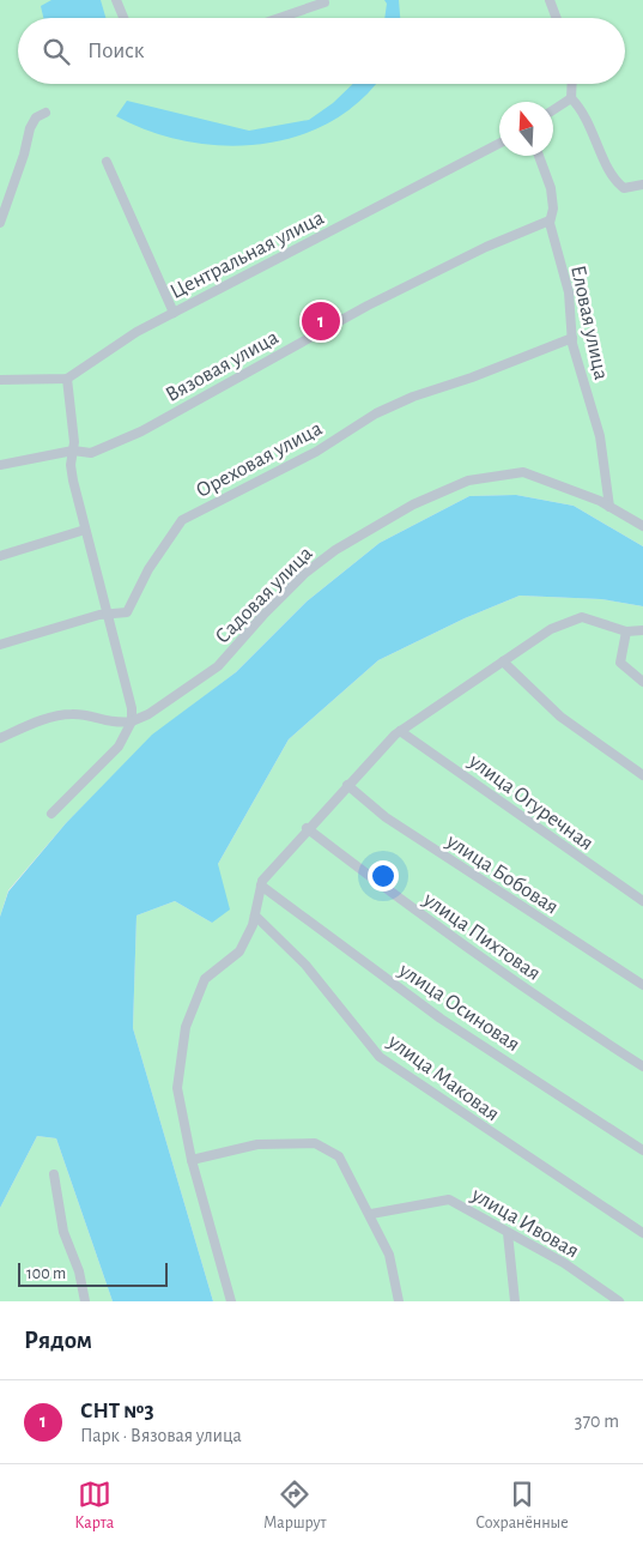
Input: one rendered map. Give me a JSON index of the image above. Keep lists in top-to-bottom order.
{
  "streets": {
    "street": [
      "Центральная улица",
      "Еловая улица",
      "Вязовая улица",
      "Ореховая улица",
      "Садовая улица",
      "улица Огуречная",
      "улица Бобовая",
      "улица Пихтовая",
      "улица Осиновая",
      "улица Маковая",
      "улица Ивовая"
    ]
  },
  "crossings": [
    ["Еловая улица", "Вязовая улица"],
    ["Еловая улица", "Ореховая улица"],
    ["Еловая улица", "Садовая улица"]
  ],
  "scale_bar": "100 m",
  "north": "top",
  "page": {
    "search": "Поиск",
    "pins": "1",
    "scale": "100 m",
    "heading": "Рядом",
    "list": [
      {
        "mark": "1",
        "name": "СНТ №3",
        "note": "Парк · Вязовая улица",
        "value": "370 m"
      }
    ],
    "nav": ["Карта", "Маршрут", "Сохранённые"]
  }
}
